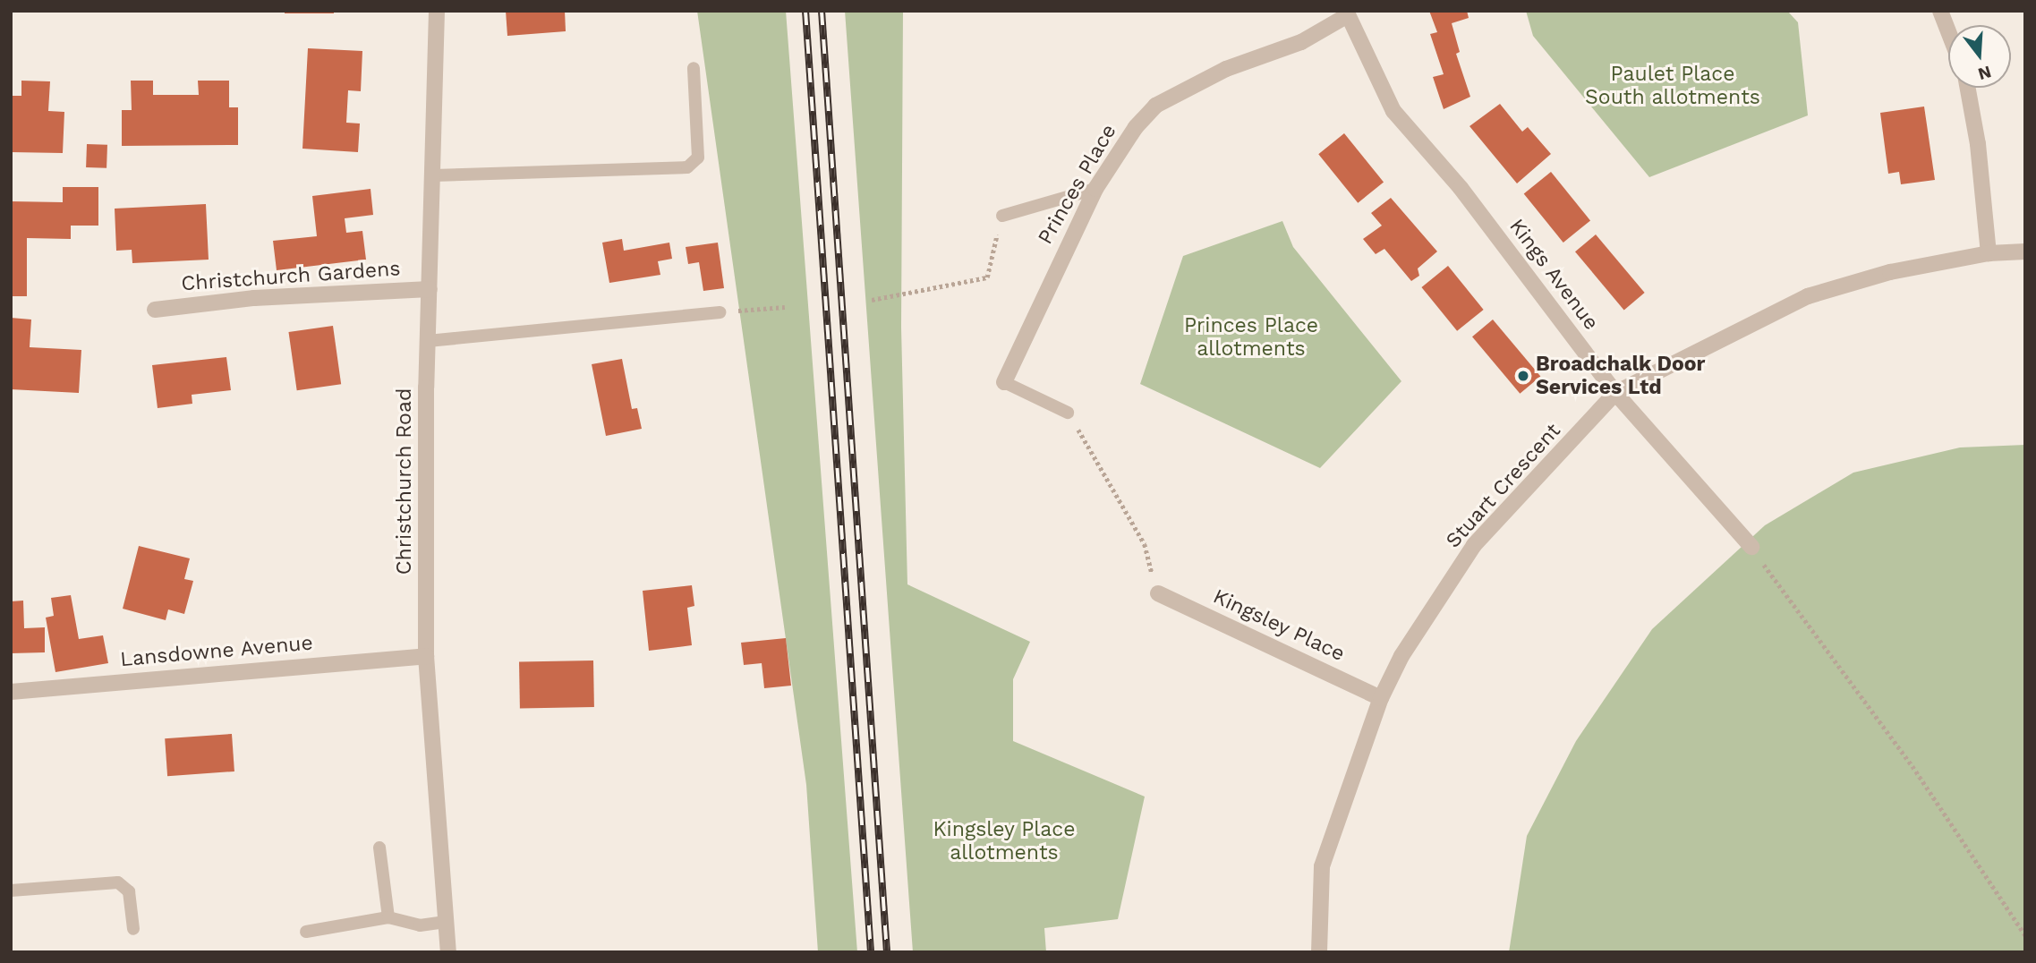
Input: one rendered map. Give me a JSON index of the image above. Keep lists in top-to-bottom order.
{
  "streets": {
    "street": [
      "Princes Place",
      "Kings Avenue",
      "Christchurch Gardens",
      "Christchurch Road",
      "Stuart Crescent",
      "Kingsley Place",
      "Lansdowne Avenue"
    ]
  },
  "crossings": [
    ["Princes Place", "Kings Avenue"],
    ["Kings Avenue", "Stuart Crescent"],
    ["Christchurch Gardens", "Christchurch Road"],
    ["Christchurch Road", "Lansdowne Avenue"],
    ["Stuart Crescent", "Kingsley Place"]
  ],
  "parks": ["Paulet Place South allotments", "Princes Place allotments", "Kingsley Place allotments"],
  "places": ["Broadchalk Door Services Ltd"],
  "north": "bottom"
}
